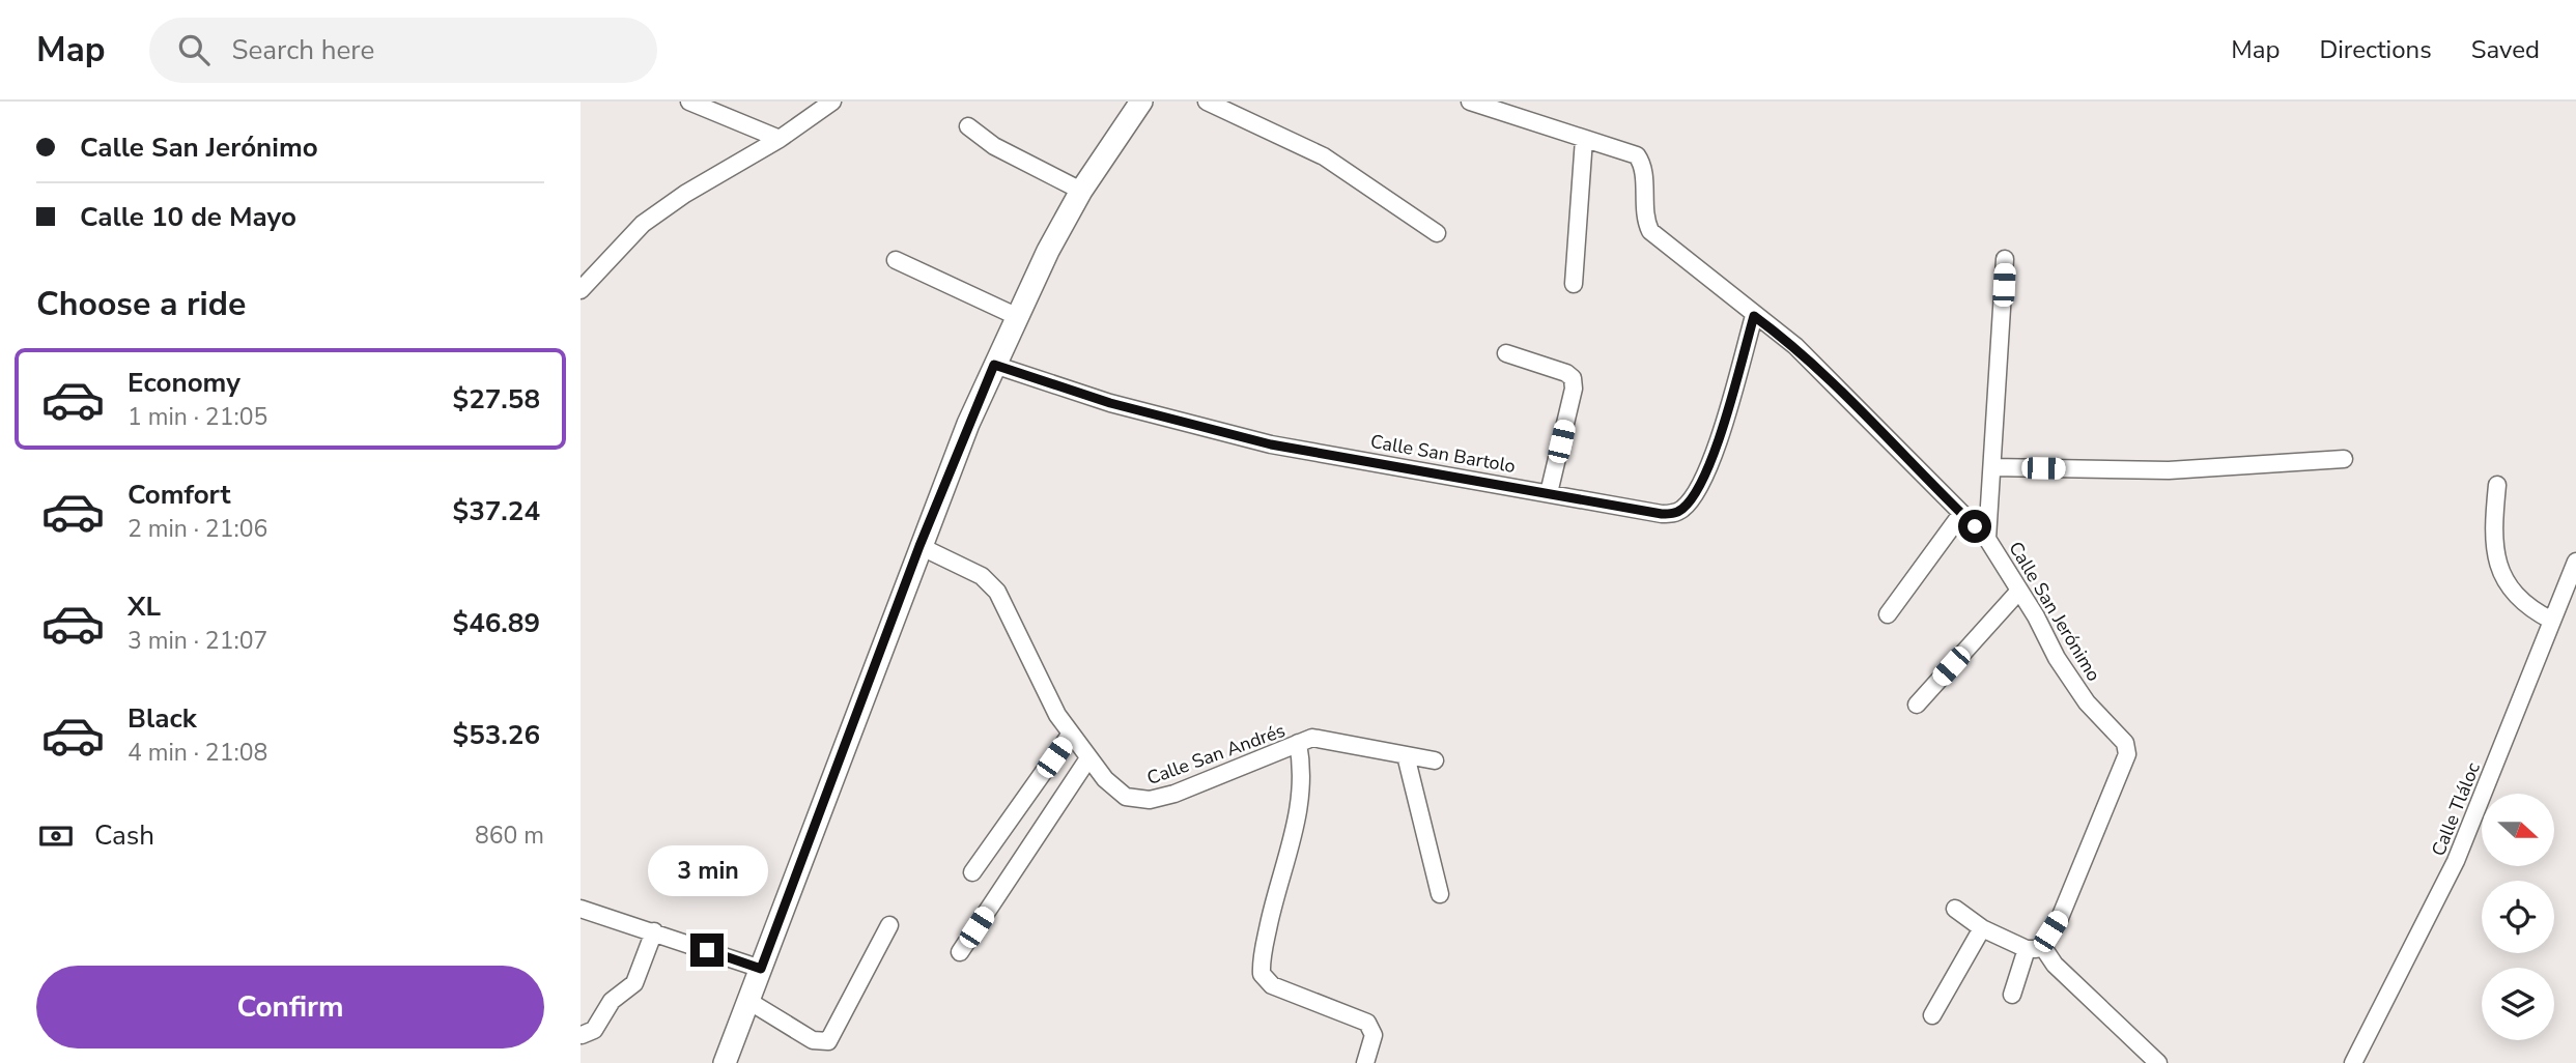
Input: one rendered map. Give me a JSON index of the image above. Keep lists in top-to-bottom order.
{
  "streets": {
    "street": [
      "Calle San Bartolo",
      "Calle San Jerónimo",
      "Calle San Andrés",
      "Calle Tláloc"
    ]
  },
  "crossings": [
    ["Calle San Bartolo", "Calle San Jerónimo"]
  ],
  "north": "right",
  "page": {
    "header": "Map",
    "search": "Search here",
    "nav": ["Map", "Directions", "Saved"],
    "banner": ["Calle San Jerónimo", "Calle 10 de Mayo"],
    "heading": "Choose a ride",
    "list": [
      {
        "name": "Economy",
        "note": "1 min · 21:05",
        "value": "$27.58"
      },
      {
        "name": "Comfort",
        "note": "2 min · 21:06",
        "value": "$37.24"
      },
      {
        "name": "XL",
        "note": "3 min · 21:07",
        "value": "$46.89"
      },
      {
        "name": "Black",
        "note": "4 min · 21:08",
        "value": "$53.26"
      }
    ],
    "pay": ["Cash", "860 m"],
    "bubble": "3 min",
    "buttons": "Confirm"
  }
}
